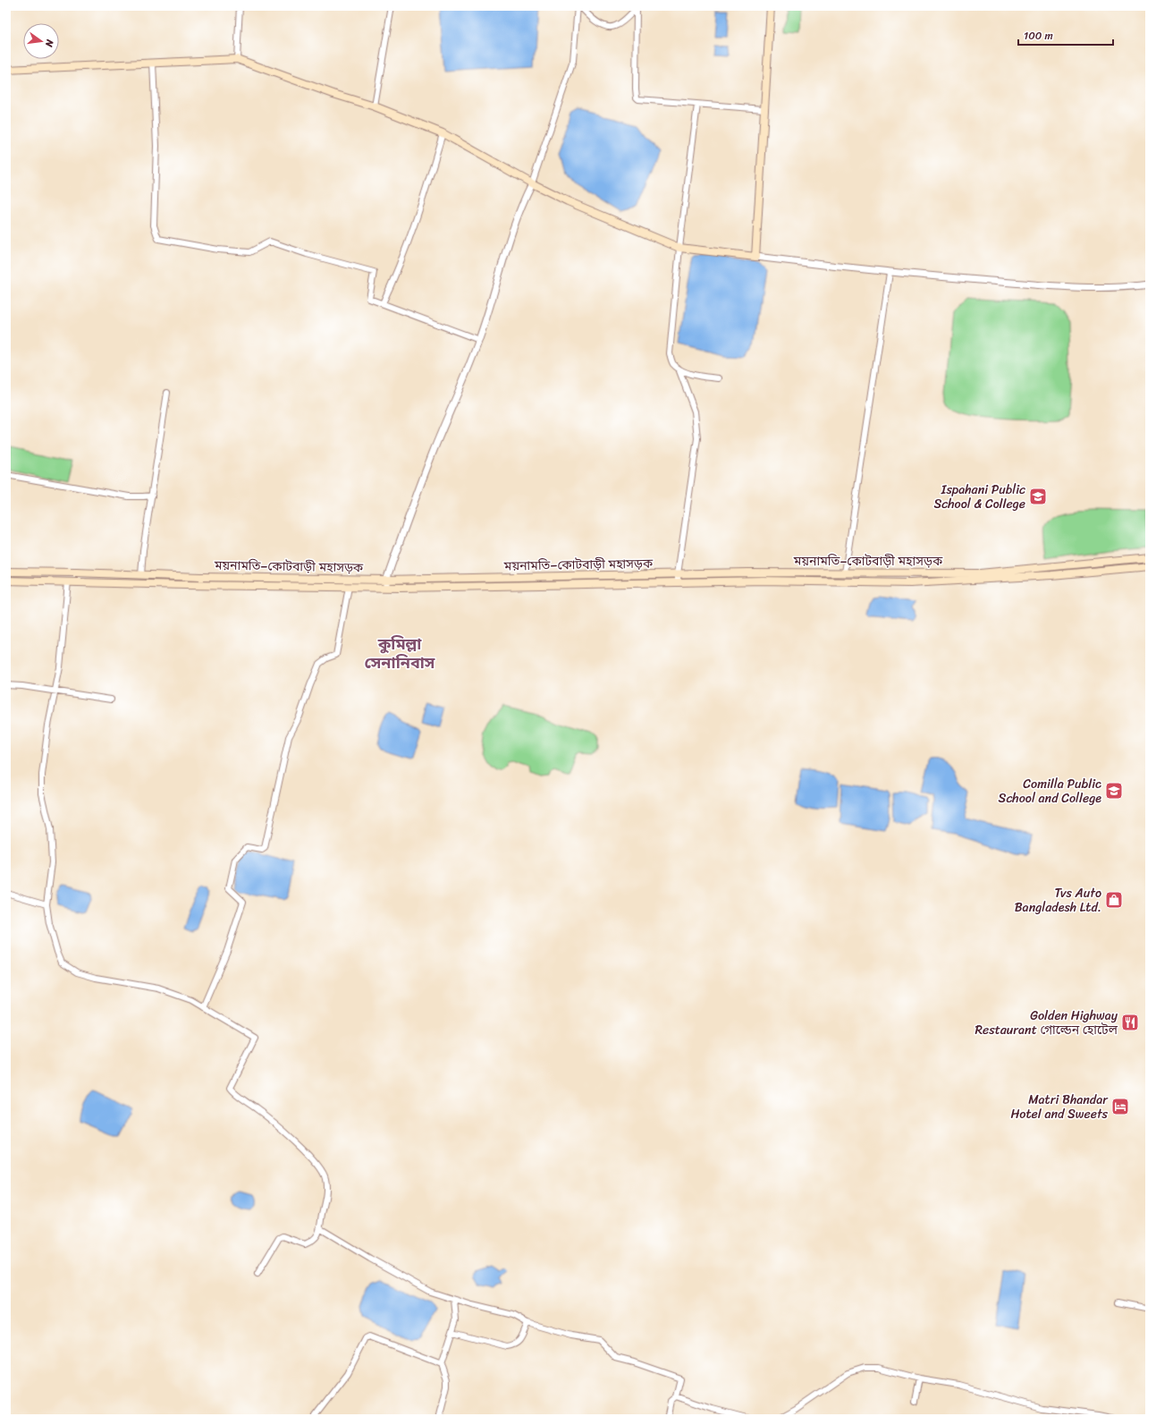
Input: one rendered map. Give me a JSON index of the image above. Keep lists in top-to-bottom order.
{
  "streets": {
    "main road": ["ময়নামতি–কোটবাড়ী মহাসড়ক"]
  },
  "districts": ["কুমিল্লা সেনানিবাস"],
  "places": {
    "school or university": ["Ispahani Public School & College", "Comilla Public School and College"],
    "shop": ["Tvs Auto Bangladesh Ltd."],
    "restaurant": ["Golden Highway Restaurant গোল্ডেন হোটেল"],
    "hotel": ["Matri Bhandar Hotel and Sweets"]
  },
  "scale_bar": "100 m",
  "north": "right"
}
